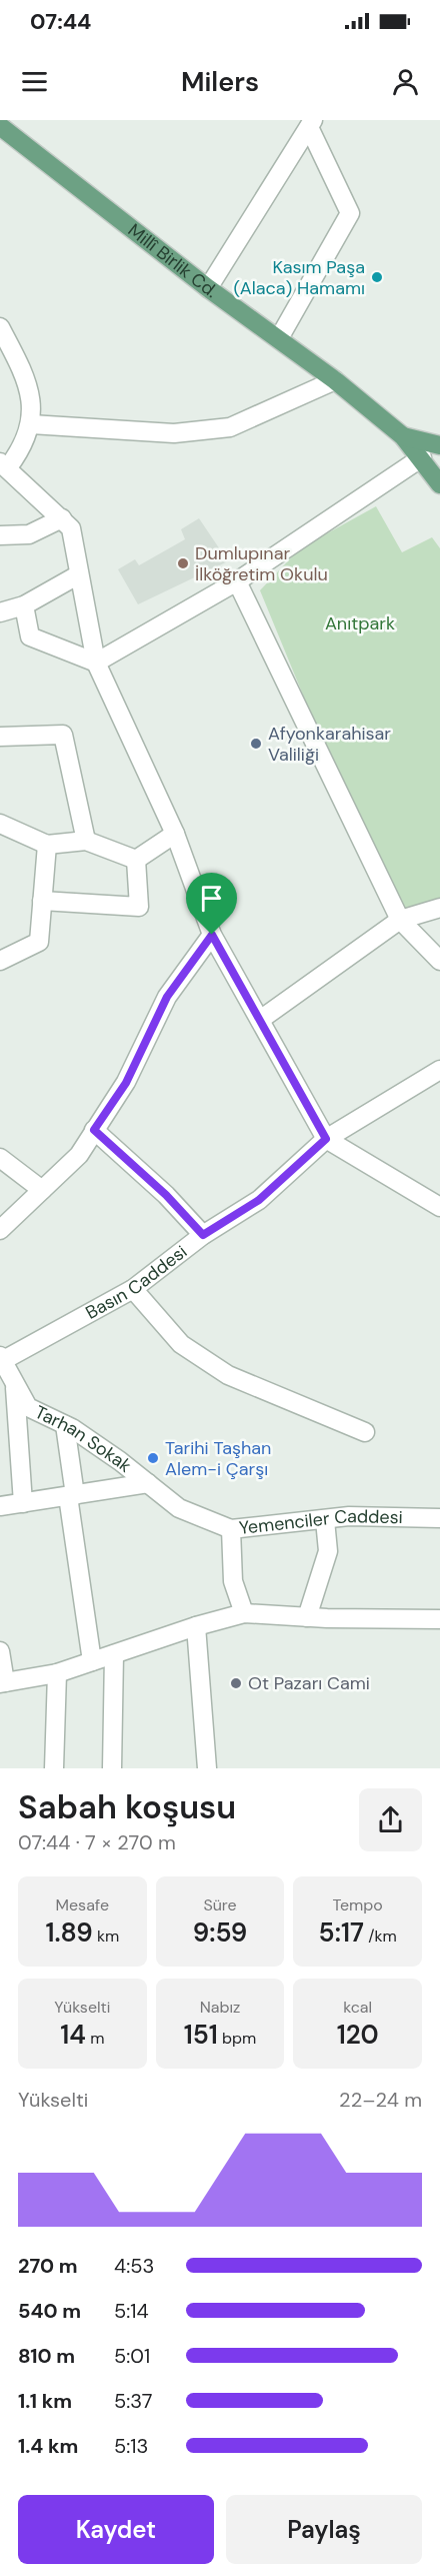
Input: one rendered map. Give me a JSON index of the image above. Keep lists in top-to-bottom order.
{
  "streets": {
    "main road": ["Millî Birlik Cd."],
    "street": ["Basın Caddesi", "Tarhan Sokak", "Yemenciler Caddesi"]
  },
  "crossings": [
    ["Basın Caddesi", "Tarhan Sokak"],
    ["Tarhan Sokak", "Yemenciler Caddesi"]
  ],
  "parks": ["Anıtpark"],
  "places": [
    "Kasım Paşa (Alaca) Hamamı",
    "Dumlupınar İlköğretim Okulu",
    "Afyonkarahisar Valiliği",
    "Tarihi Taşhan Alem-i Çarşı",
    "Ot Pazarı Cami"
  ],
  "page": {
    "status": "07:44",
    "header": "Milers",
    "heading": ["Sabah koşusu", "07:44 · 7 × 270 m"],
    "stats": [
      ["Mesafe", "1.89 km"],
      ["Süre", "9:59"],
      ["Tempo", "5:17 /km"],
      ["Yükselti", "14 m"],
      ["Nabız", "151 bpm"],
      ["kcal", "120"]
    ],
    "chart": ["Yükselti", "22–24 m"],
    "list": [
      {
        "name": "270 m",
        "note": "4:53"
      },
      {
        "name": "540 m",
        "note": "5:14"
      },
      {
        "name": "810 m",
        "note": "5:01"
      },
      {
        "name": "1.1 km",
        "note": "5:37"
      },
      {
        "name": "1.4 km",
        "note": "5:13"
      }
    ],
    "buttons": ["Kaydet", "Paylaş"]
  }
}
